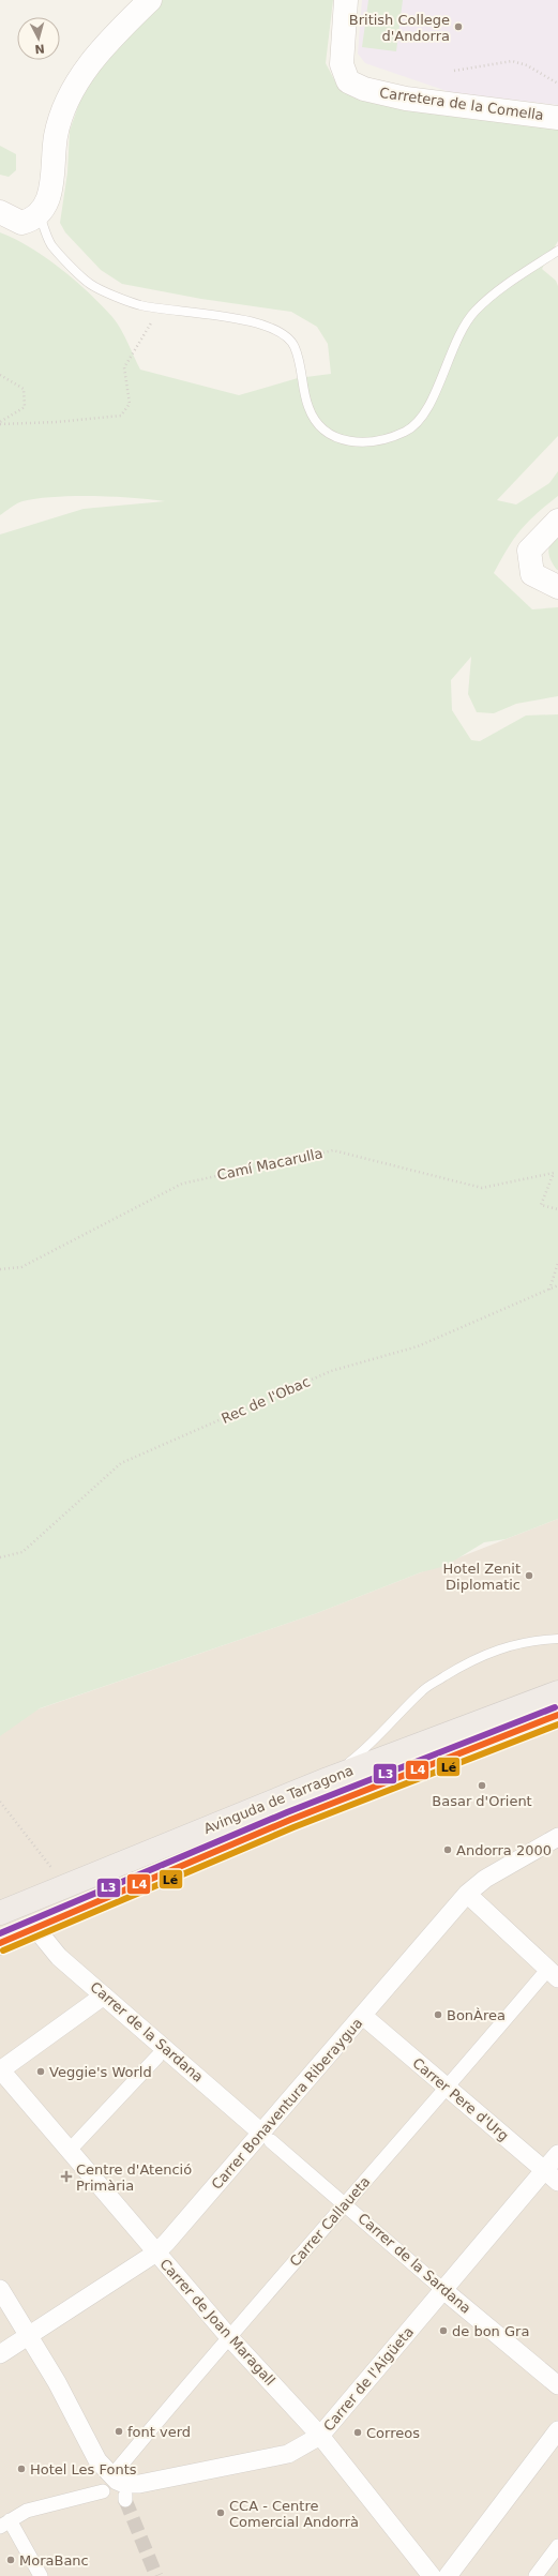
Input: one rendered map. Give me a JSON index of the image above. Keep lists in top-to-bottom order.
{
  "streets": {
    "highway": ["Avinguda de Tarragona"],
    "main road": ["Carretera de la Comella"],
    "street": [
      "Carrer de la Sardana",
      "Carrer Pere d'Urg",
      "Carrer Bonaventura Riberaygua",
      "Carrer Callaueta",
      "Carrer de Joan Maragall",
      "Carrer de l'Aigüeta"
    ],
    "path": ["Camí Macarulla", "Rec de l'Obac"]
  },
  "crossings": [
    ["Avinguda de Tarragona", "Carrer de la Sardana"],
    ["Carrer de la Sardana", "Carrer Bonaventura Riberaygua"],
    ["Carrer de la Sardana", "Carrer Callaueta"],
    ["Carrer de la Sardana", "Carrer de l'Aigüeta"],
    ["Carrer Pere d'Urg", "Carrer Bonaventura Riberaygua"],
    ["Carrer Pere d'Urg", "Carrer Callaueta"],
    ["Carrer Pere d'Urg", "Carrer de l'Aigüeta"],
    ["Carrer Bonaventura Riberaygua", "Carrer de Joan Maragall"],
    ["Carrer Callaueta", "Carrer de Joan Maragall"],
    ["Carrer Callaueta", "Carrer de l'Aigüeta"],
    ["Carrer de Joan Maragall", "Carrer de l'Aigüeta"]
  ],
  "places": {
    "other": [
      "British College d'Andorra",
      "Hotel Zenit Diplomatic",
      "Basar d'Orient",
      "Andorra 2000",
      "BonÀrea",
      "Veggie's World",
      "de bon Gra",
      "font verd",
      "Correos",
      "Hotel Les Fonts",
      "CCA - Centre Comercial Andorrà",
      "MoraBanc"
    ],
    "health": ["Centre d'Atenció Primària"]
  },
  "lines": ["transit line L3", "transit line L4", "transit line Lé"],
  "north": "bottom"
}
